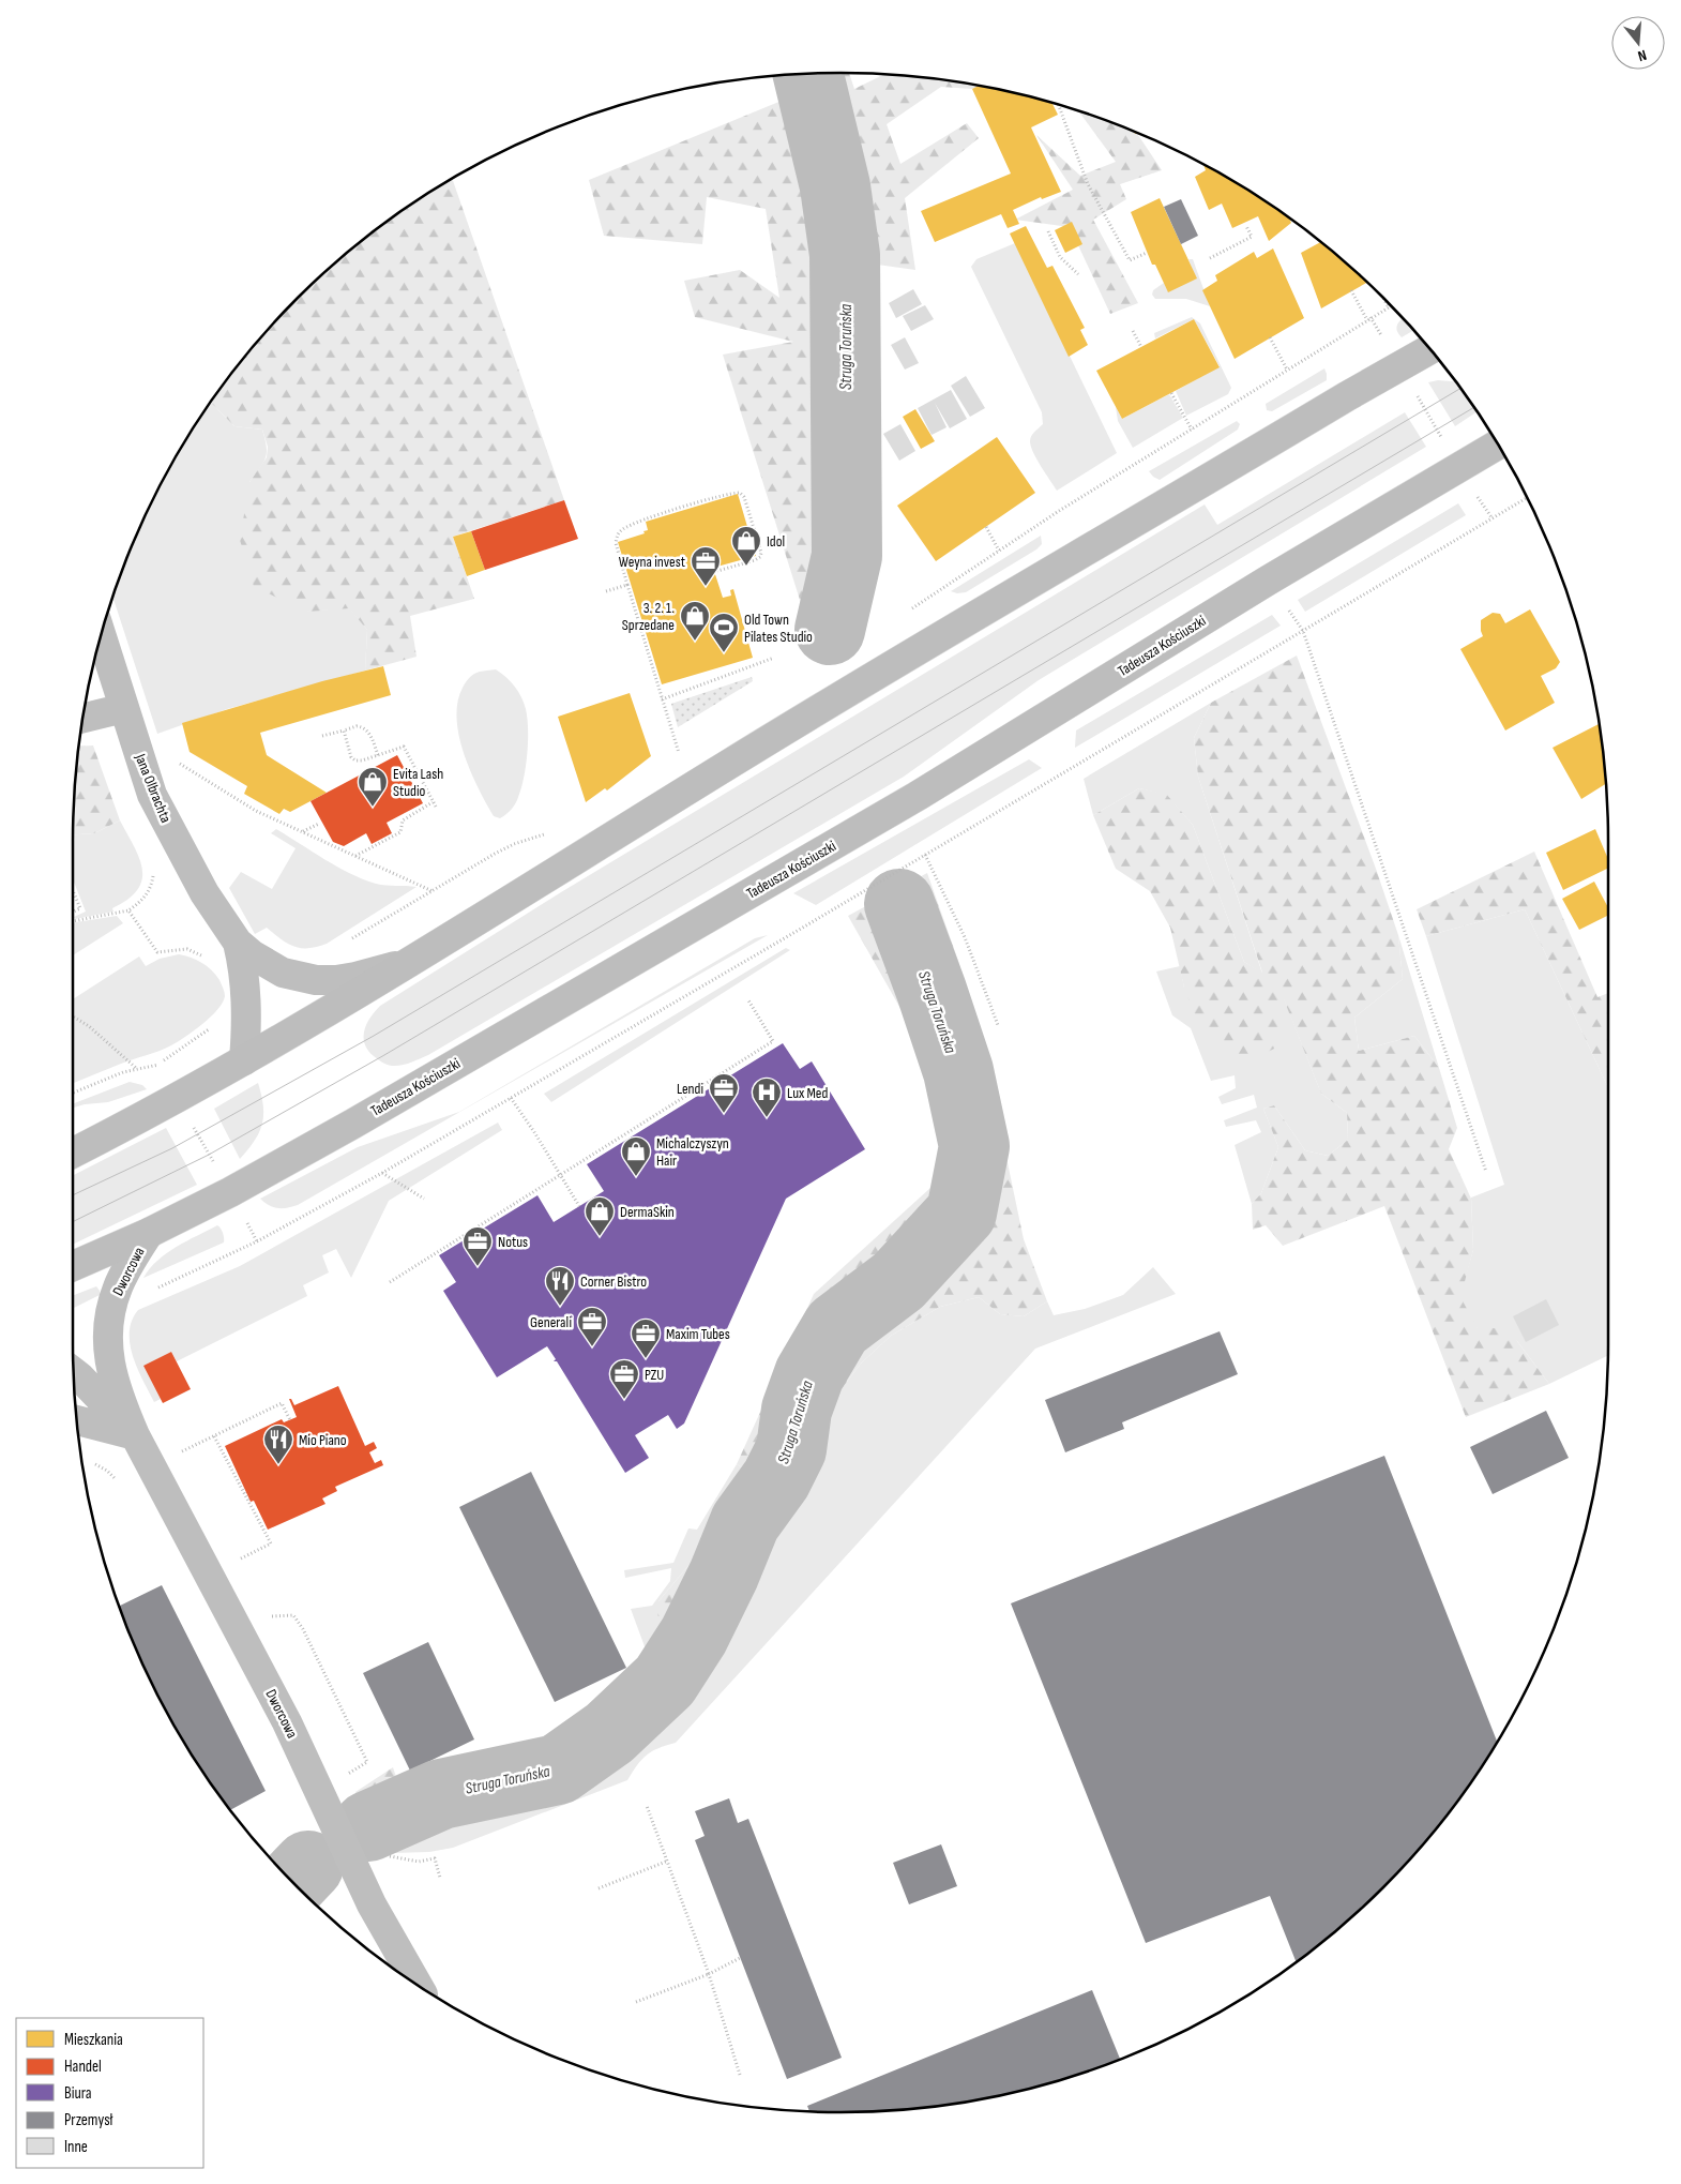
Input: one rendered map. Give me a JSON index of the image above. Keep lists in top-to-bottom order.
{
  "streets": {
    "main road": ["Tadeusza Kościuszki"],
    "street": ["Jana Olbrachta", "Dworcowa"]
  },
  "crossings": [
    ["Tadeusza Kościuszki", "Dworcowa"]
  ],
  "water": ["Struga Toruńska"],
  "places": {
    "shop": [
      "Idol",
      "3. 2. 1. Sprzedane",
      "Evita Lash Studio",
      "Michalczyszyn Hair",
      "DermaSkin"
    ],
    "office": [
      "Weyna invest",
      "Lendi",
      "Notus",
      "Generali",
      "Maxim Tubes",
      "PZU"
    ],
    "sports": ["Old Town Pilates Studio"],
    "hospital": ["Lux Med"],
    "restaurant": ["Corner Bistro", "Mio Piano"]
  },
  "legend": [
    "Mieszkania",
    "Handel",
    "Biura",
    "Przemysł",
    "Inne"
  ],
  "north": "bottom"
}
